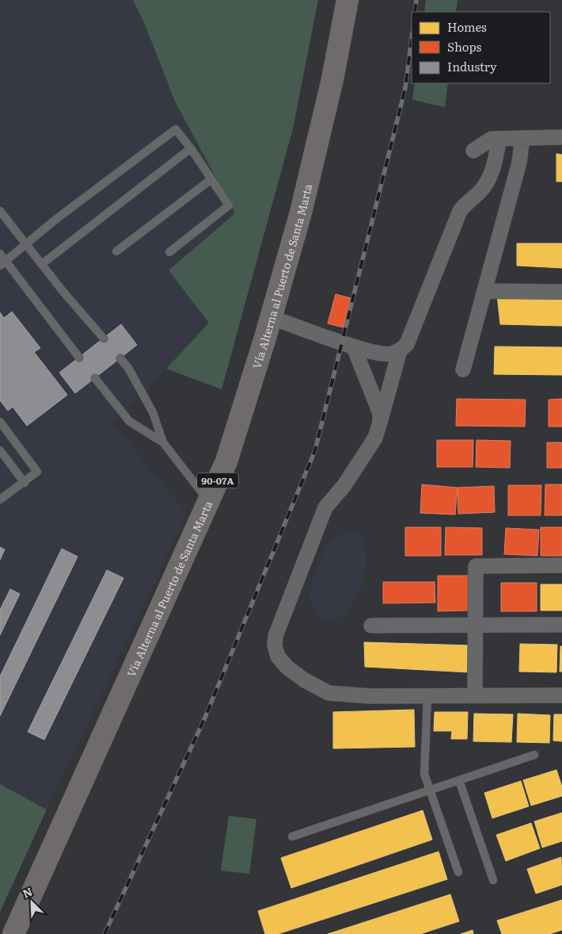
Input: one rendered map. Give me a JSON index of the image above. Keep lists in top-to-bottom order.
{
  "streets": {
    "main road": ["Vía Alterna al Puerto de Santa Marta", "90-07A"]
  },
  "legend": ["Homes", "Shops", "Industry"],
  "north": "top left"
}
